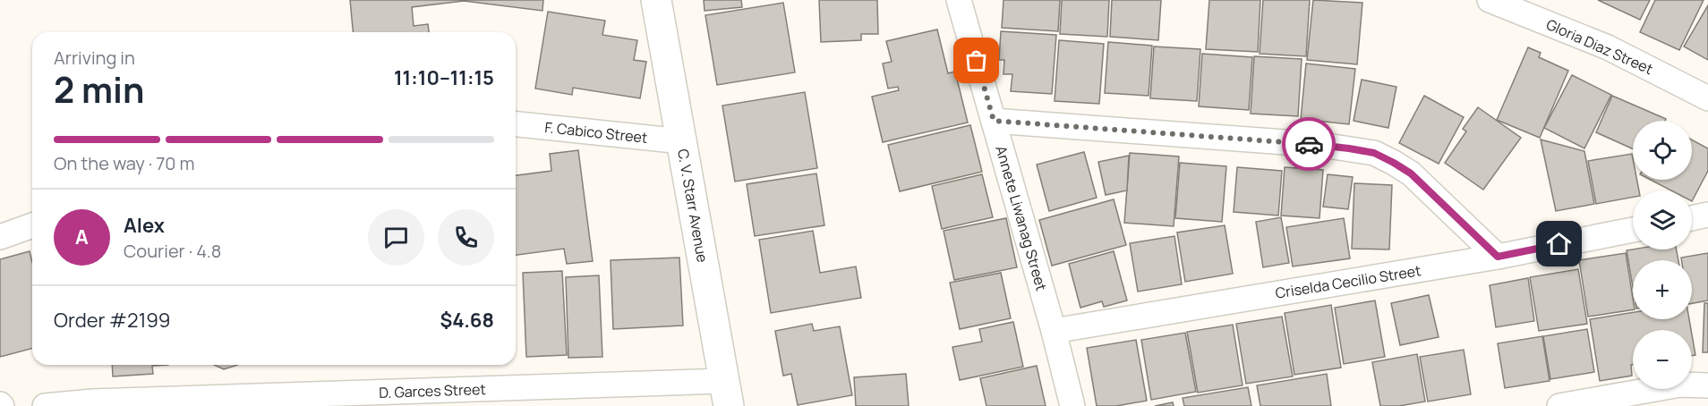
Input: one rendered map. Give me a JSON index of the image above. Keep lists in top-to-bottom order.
{
  "streets": {
    "main road": ["C. V. Starr Avenue"],
    "street": [
      "Gloria Diaz Street",
      "F. Cabico Street",
      "Annete Liwanag Street",
      "Criselda Cecilio Street",
      "D. Garces Street"
    ]
  },
  "crossings": [
    ["F. Cabico Street", "C. V. Starr Avenue"],
    ["C. V. Starr Avenue", "D. Garces Street"],
    ["Annete Liwanag Street", "Criselda Cecilio Street"]
  ],
  "page": {
    "heading": ["2 min", "Arriving in", "11:10–11:15"],
    "panel": [
      "Alex",
      "Courier · 4.8",
      "Order #2199",
      "$4.68"
    ],
    "map_buttons": ["+", "−"],
    "bar": "On the way · 70 m",
    "round": "A"
  }
}
